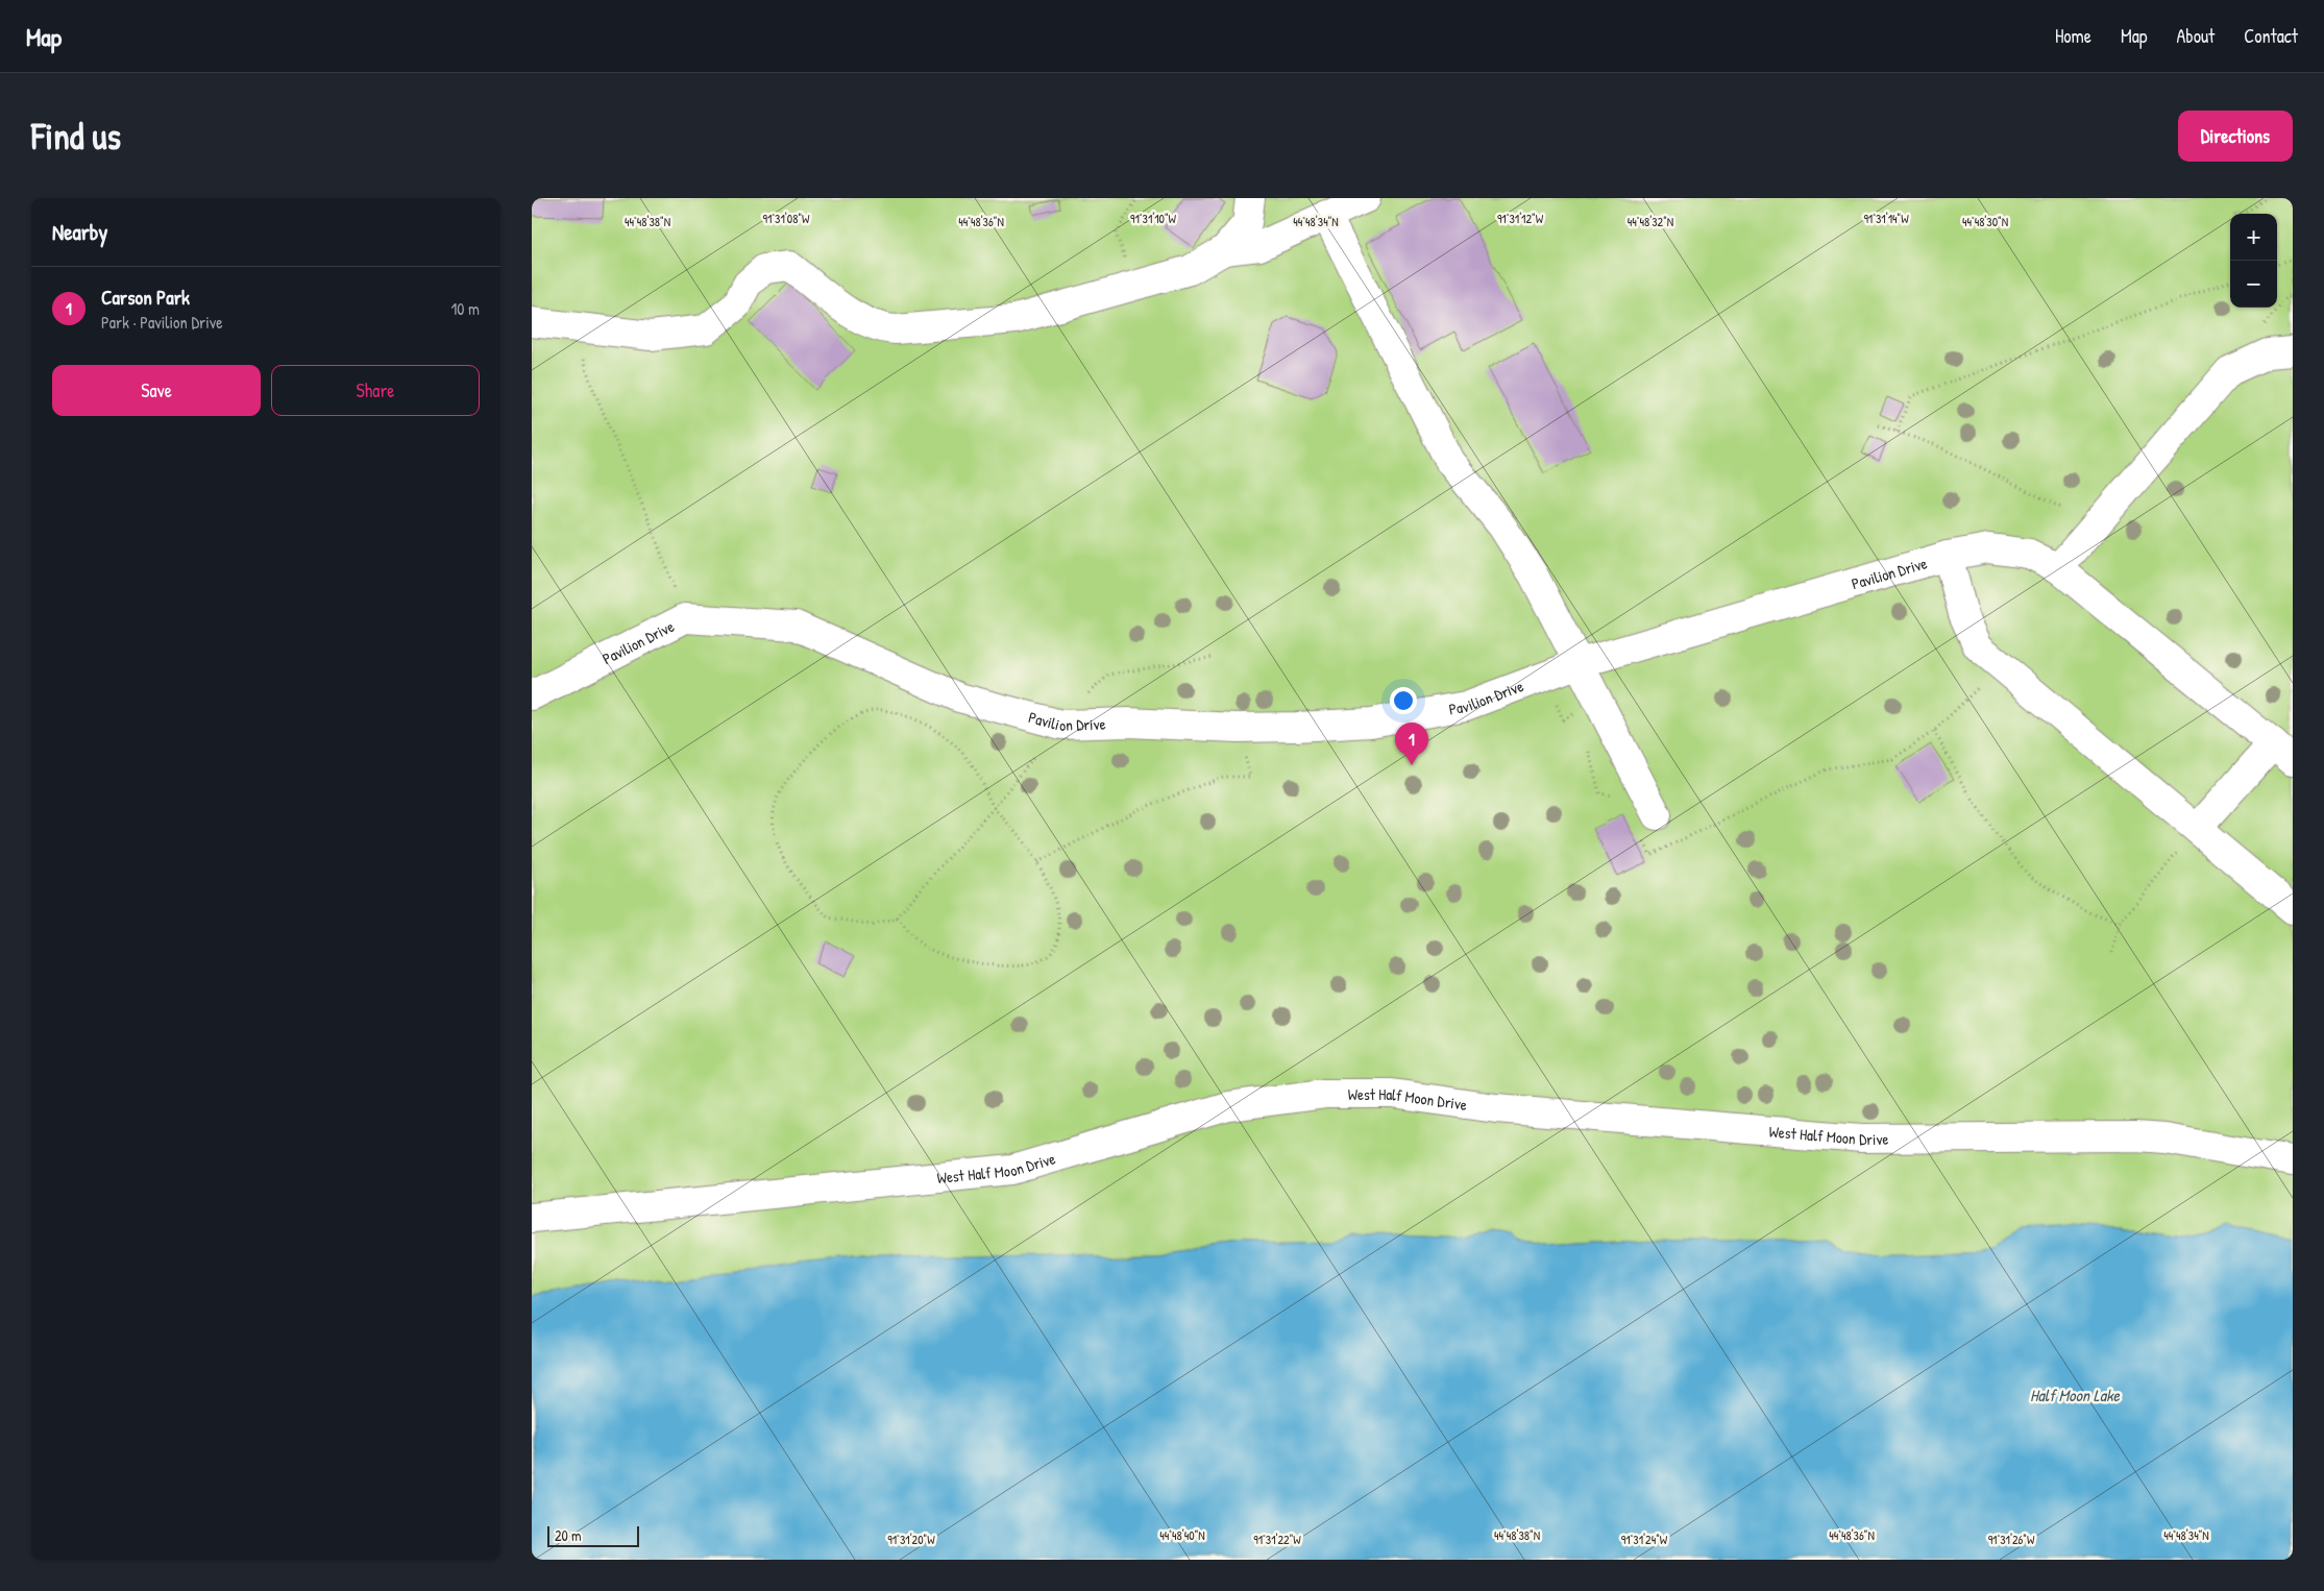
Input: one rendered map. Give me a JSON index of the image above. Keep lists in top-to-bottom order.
{
  "streets": {
    "street": ["Pavilion Drive", "West Half Moon Drive"]
  },
  "water": ["Half Moon Lake"],
  "scale_bar": "20 m",
  "page": {
    "header": "Map",
    "nav": [
      "Home",
      "Map",
      "About",
      "Contact"
    ],
    "buttons": [
      "Directions",
      ["Save", "Share"]
    ],
    "title": "Find us",
    "heading": "Nearby",
    "map_buttons": ["+", "−"],
    "list": [
      {
        "mark": "1",
        "name": "Carson Park",
        "note": "Park · Pavilion Drive",
        "value": "10 m"
      }
    ],
    "pins": "1",
    "scale": "20 m"
  },
  "coordinates": [
    "91°31'08\"W",
    "91°31'10\"W",
    "91°31'12\"W",
    "91°31'14\"W",
    "44°48'38\"N",
    "44°48'36\"N",
    "44°48'34\"N",
    "44°48'32\"N",
    "44°48'30\"N",
    "44°48'40\"N",
    "91°31'20\"W",
    "91°31'22\"W",
    "91°31'24\"W",
    "91°31'26\"W"
  ]
}
